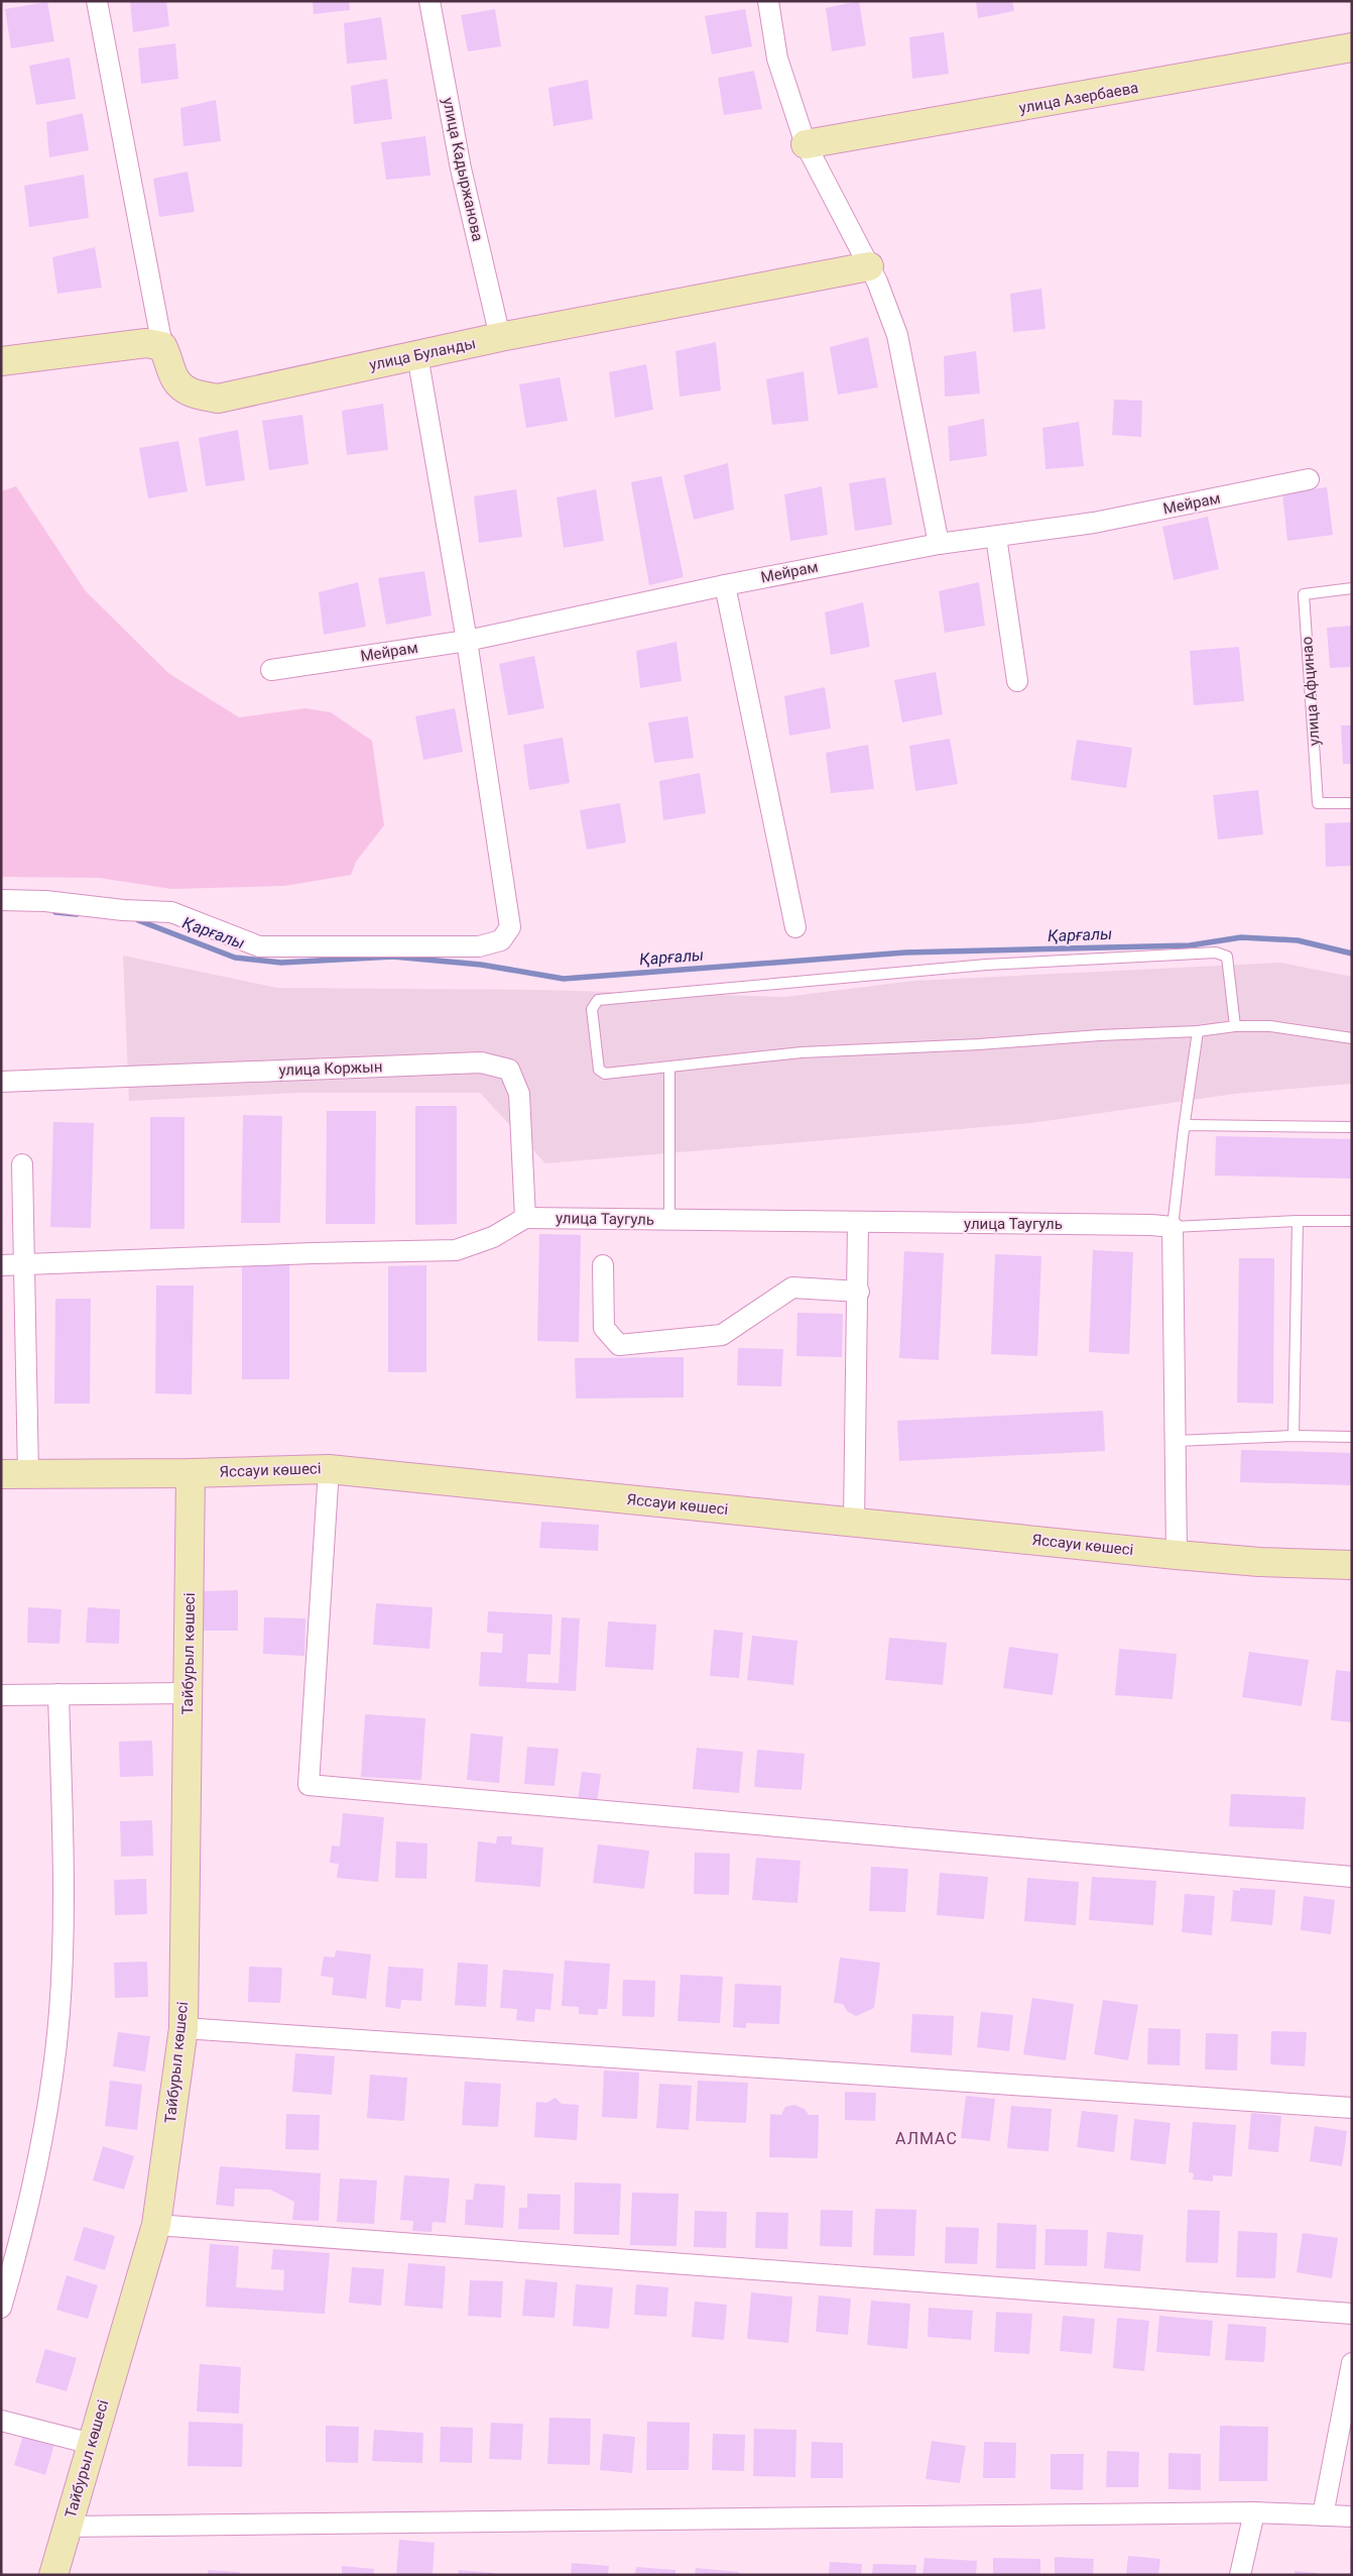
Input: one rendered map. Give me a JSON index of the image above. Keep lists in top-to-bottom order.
{
  "streets": {
    "street": [
      "улица Азербаева",
      "улица Кадыржанова",
      "улица Буланды",
      "Мейрам",
      "улица Коржын",
      "улица Таугуль",
      "Яссауи көшесі",
      "Тайбурыл көшесі"
    ],
    "lane": ["улица Афцинао"]
  },
  "crossings": [
    ["улица Кадыржанова", "улица Буланды"],
    ["улица Коржын", "улица Таугуль"],
    ["Яссауи көшесі", "Тайбурыл көшесі"]
  ],
  "districts": ["АЛМАС"],
  "water": ["Қарғалы"]
}
